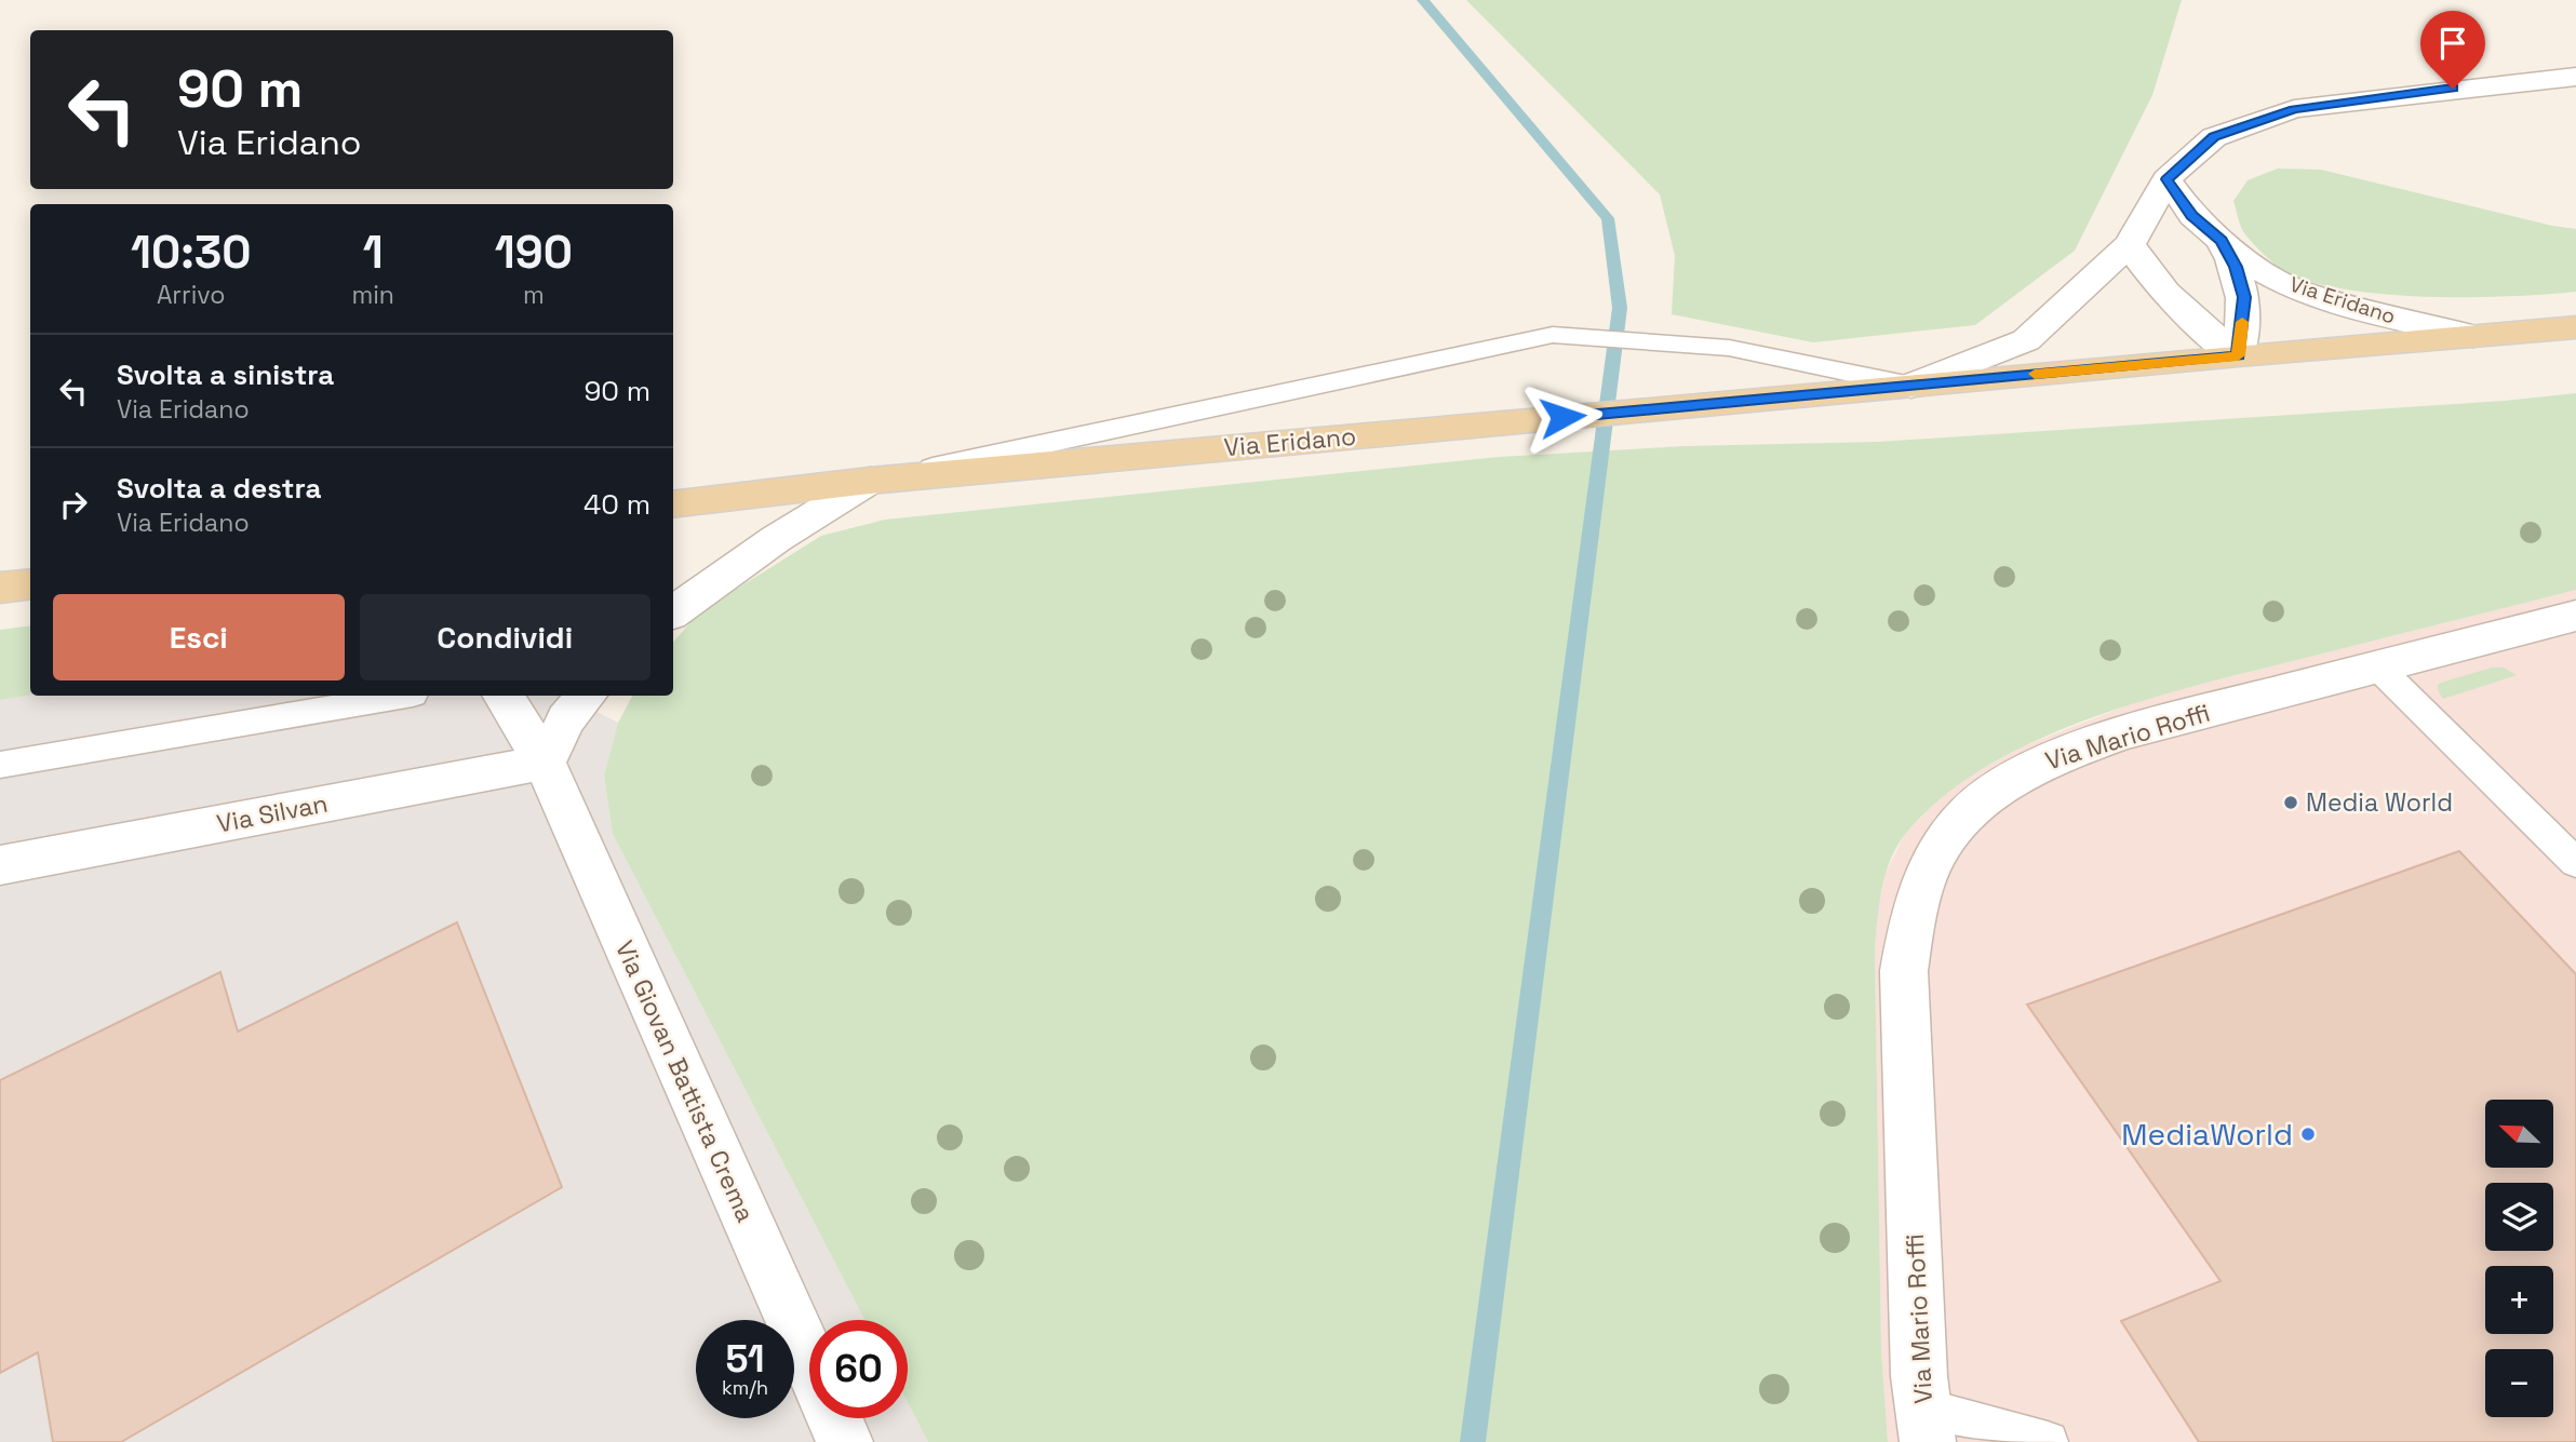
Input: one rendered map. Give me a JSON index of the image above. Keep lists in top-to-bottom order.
{
  "streets": {
    "main road": ["Via Eridano"],
    "street": ["Via Mario Roffi", "Via Silvan", "Via Giovan Battista Crema"]
  },
  "crossings": [
    ["Via Silvan", "Via Giovan Battista Crema"]
  ],
  "places": ["Media World", "MediaWorld"],
  "north": "top left",
  "page": {
    "turn": ["90 m", "Via Eridano"],
    "eta": [
      "10:30",
      "Arrivo",
      "1",
      "min",
      "190",
      "m"
    ],
    "list": [
      {
        "name": "Svolta a sinistra",
        "note": "Via Eridano",
        "value": "90 m"
      },
      {
        "name": "Svolta a destra",
        "note": "Via Eridano",
        "value": "40 m"
      }
    ],
    "buttons": ["Esci", "Condividi"],
    "map_buttons": ["+", "−"],
    "speed": "51 km/h",
    "limit": "60"
  }
}
